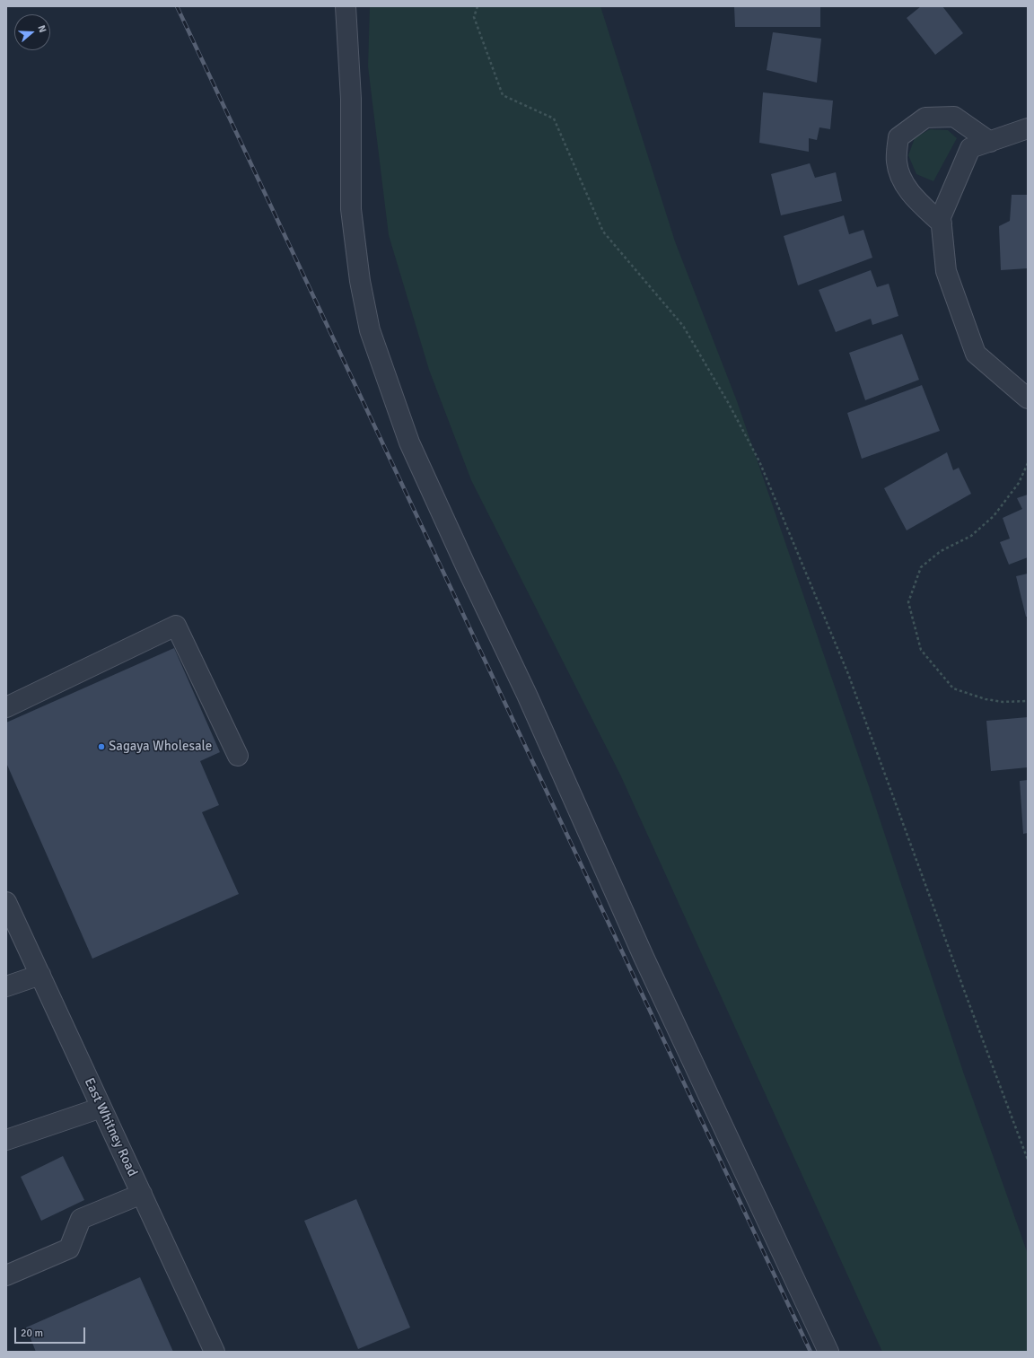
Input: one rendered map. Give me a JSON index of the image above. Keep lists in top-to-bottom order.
{
  "streets": {
    "street": ["East Whitney Road"]
  },
  "places": ["Sagaya Wholesale"],
  "scale_bar": "20 m",
  "north": "right"
}
